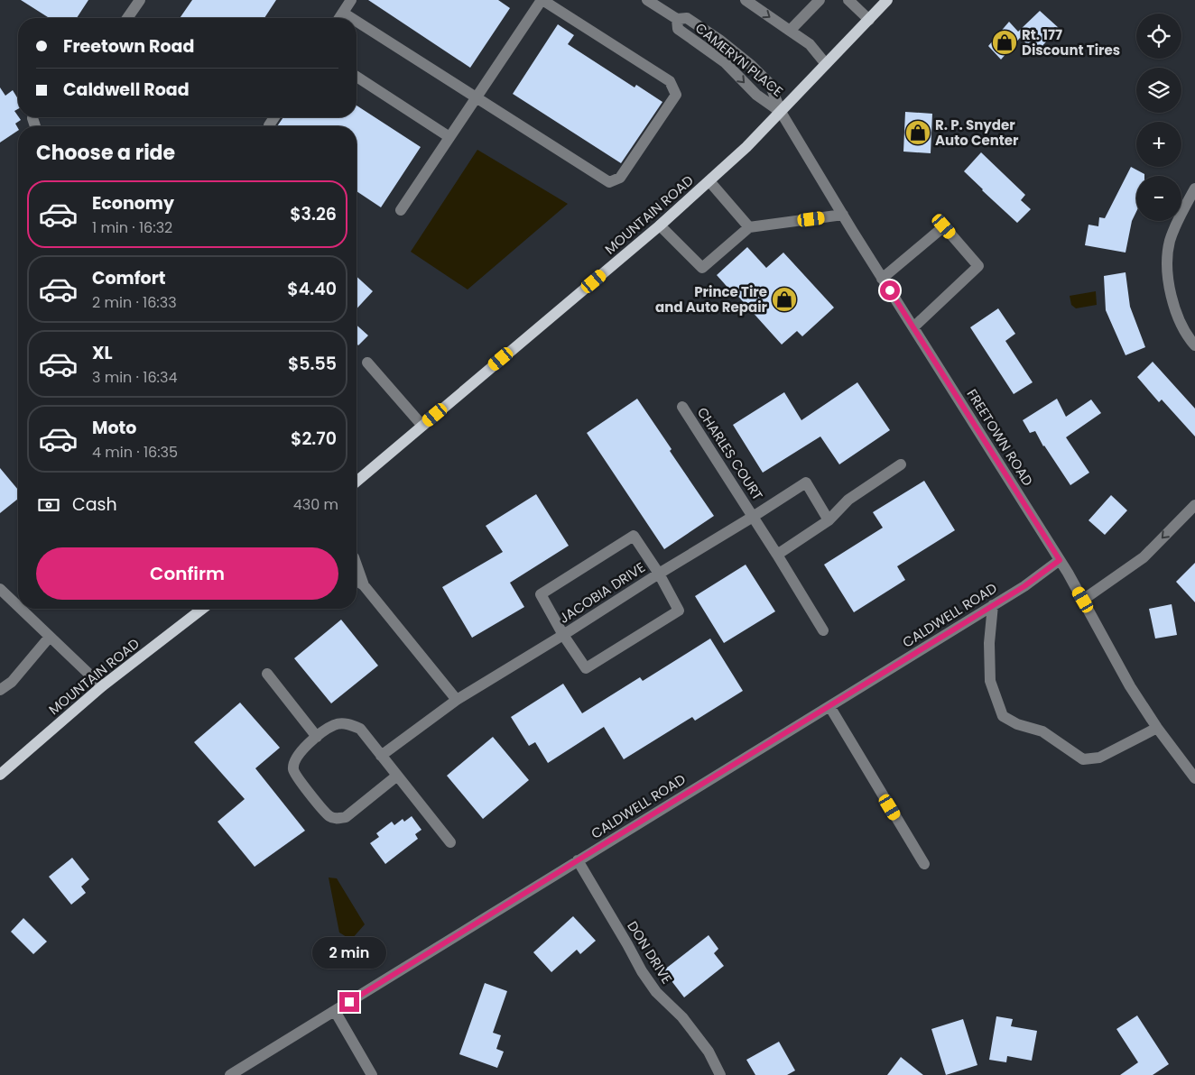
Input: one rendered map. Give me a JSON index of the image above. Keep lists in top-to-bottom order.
{
  "streets": {
    "main road": ["MOUNTAIN ROAD"],
    "street": [
      "CAMERYN PLACE",
      "FREETOWN ROAD",
      "CHARLES COURT",
      "JACOBIA DRIVE",
      "CALDWELL ROAD",
      "DON DRIVE"
    ]
  },
  "crossings": [
    ["CAMERYN PLACE", "MOUNTAIN ROAD"],
    ["CAMERYN PLACE", "FREETOWN ROAD"],
    ["MOUNTAIN ROAD", "FREETOWN ROAD"],
    ["FREETOWN ROAD", "CALDWELL ROAD"],
    ["CHARLES COURT", "JACOBIA DRIVE"],
    ["CALDWELL ROAD", "DON DRIVE"]
  ],
  "places": {
    "shop": ["Rt. 177 Discount Tires", "R. P. Snyder Auto Center", "Prince Tire and Auto Repair"]
  },
  "page": {
    "map_buttons": ["+", "−"],
    "banner": ["Freetown Road", "Caldwell Road"],
    "heading": "Choose a ride",
    "list": [
      {
        "name": "Economy",
        "note": "1 min · 16:32",
        "value": "$3.26"
      },
      {
        "name": "Comfort",
        "note": "2 min · 16:33",
        "value": "$4.40"
      },
      {
        "name": "XL",
        "note": "3 min · 16:34",
        "value": "$5.55"
      },
      {
        "name": "Moto",
        "note": "4 min · 16:35",
        "value": "$2.70"
      }
    ],
    "pay": ["Cash", "430 m"],
    "buttons": "Confirm",
    "bubble": "2 min"
  }
}
